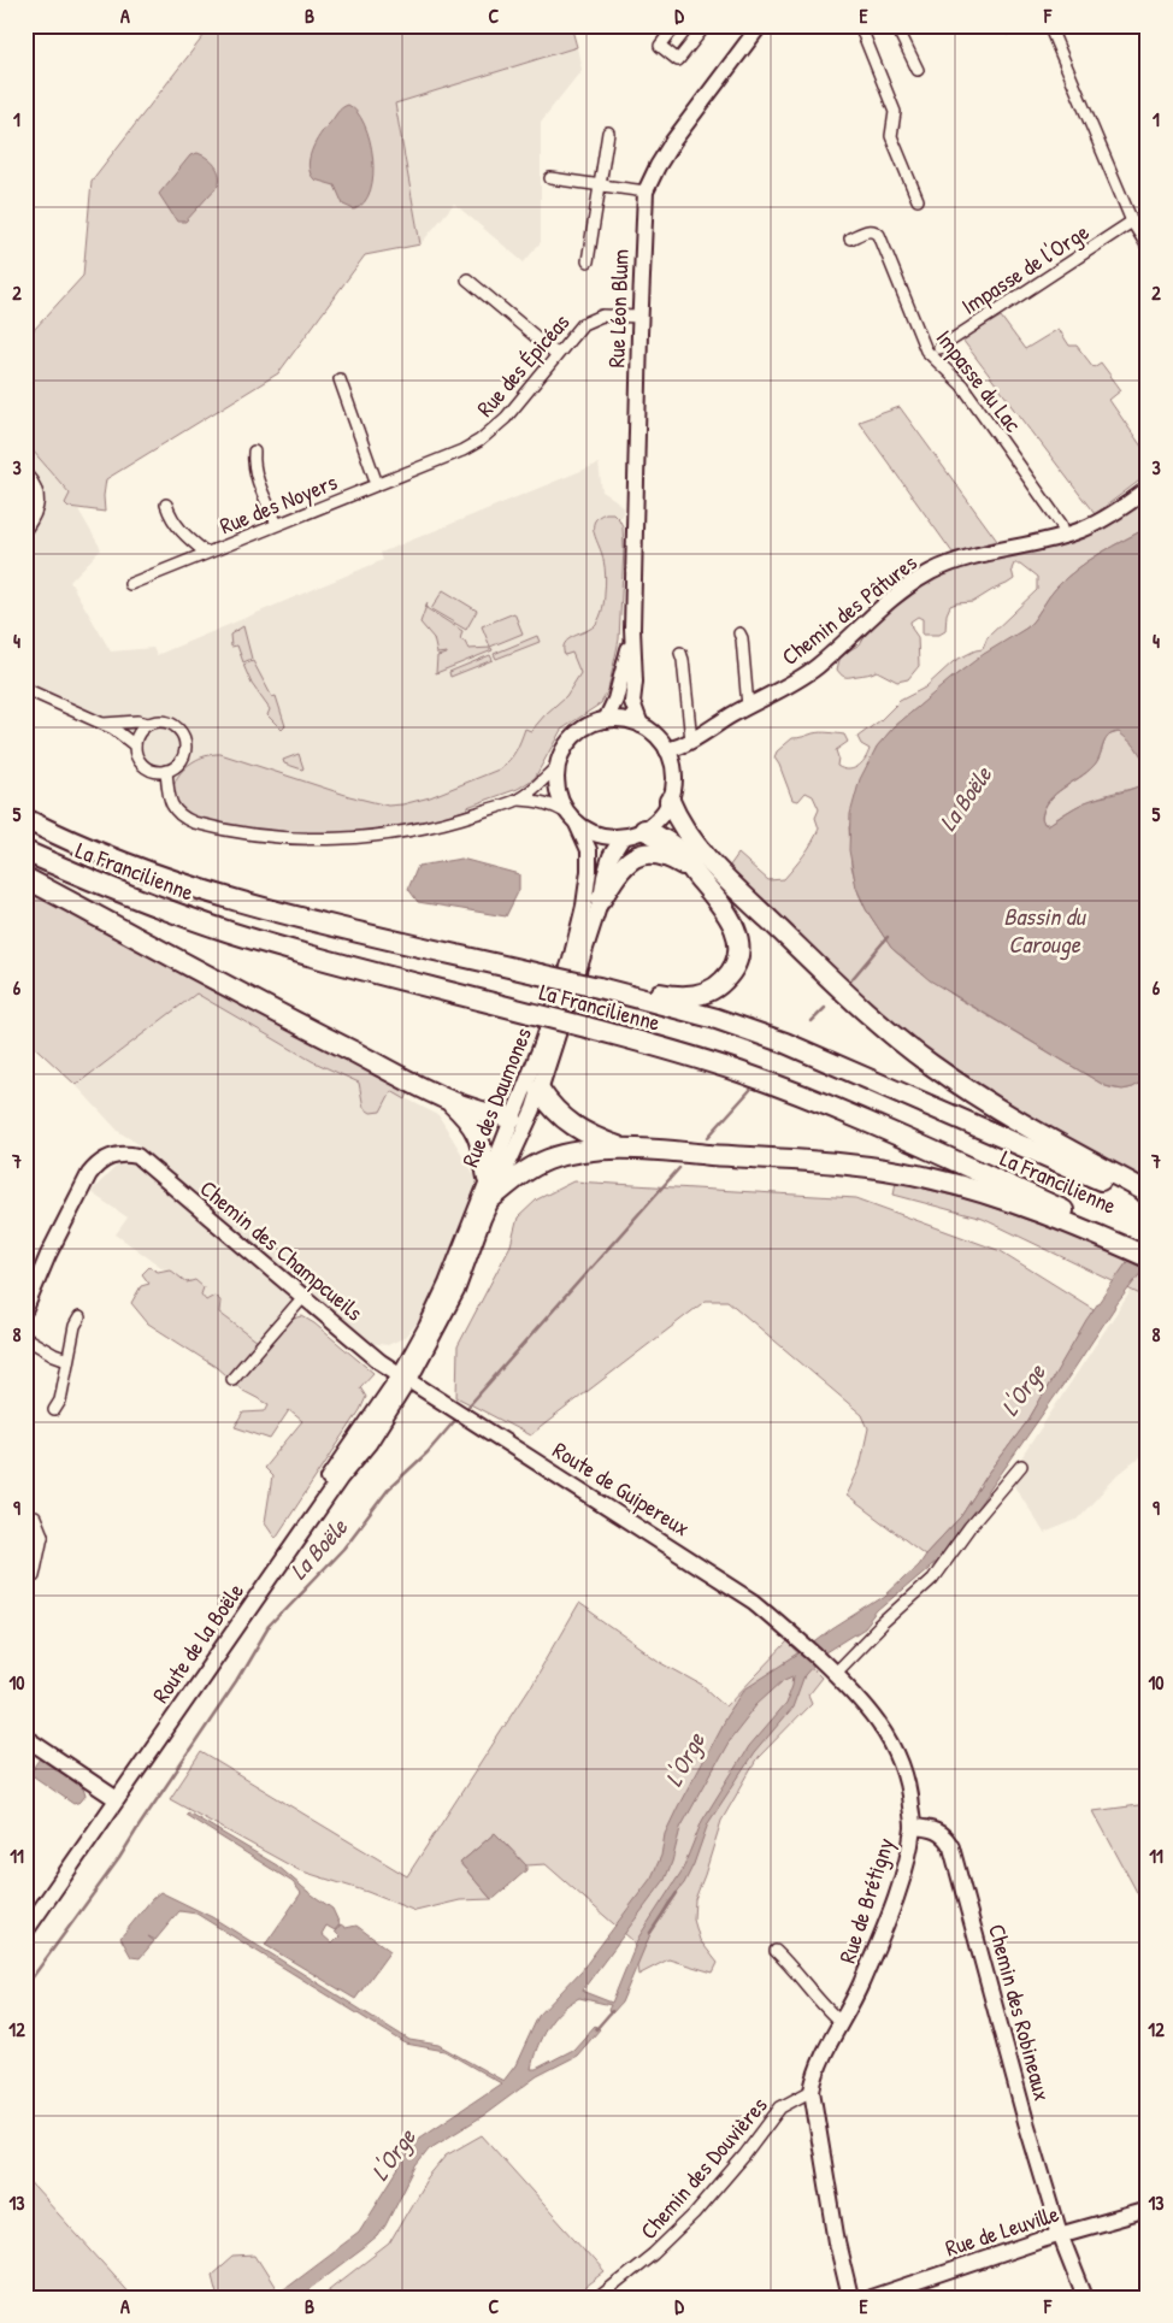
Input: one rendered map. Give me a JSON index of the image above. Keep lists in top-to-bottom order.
{
  "streets": {
    "highway": ["La Francilienne"],
    "main road": [
      "Rue Léon Blum",
      "Chemin des Pâtures",
      "Rue des Daumones",
      "Chemin des Champcueils",
      "Route de Guipereux",
      "Route de la Boële",
      "Rue de Brétigny",
      "Chemin des Robineaux",
      "Rue de Leuville"
    ],
    "street": [
      "Impasse de l'Orge",
      "Rue des Épicéas",
      "Impasse du Lac",
      "Rue des Noyers",
      "Chemin des Douvières"
    ]
  },
  "crossings": [
    ["Rue Léon Blum", "Rue des Épicéas"],
    ["Rue Léon Blum", "Chemin des Pâtures"],
    ["Rue Léon Blum", "Rue des Daumones"],
    ["Rue des Épicéas", "Rue des Noyers"],
    ["Impasse du Lac", "Chemin des Pâtures"],
    ["Chemin des Pâtures", "Rue des Daumones"],
    ["Rue des Daumones", "Chemin des Champcueils"],
    ["Rue des Daumones", "Route de Guipereux"],
    ["Rue des Daumones", "Route de la Boële"],
    ["Chemin des Champcueils", "Route de Guipereux"],
    ["Chemin des Champcueils", "Route de la Boële"],
    ["Route de Guipereux", "Route de la Boële"],
    ["Route de Guipereux", "Rue de Brétigny"],
    ["Rue de Brétigny", "Chemin des Robineaux"],
    ["Rue de Brétigny", "Chemin des Douvières"],
    ["Chemin des Robineaux", "Rue de Leuville"]
  ],
  "water": ["La Boële", "Bassin du Carouge", "L'Orge"],
  "grid": {
    "columns": [
      "A",
      "B",
      "C",
      "D",
      "E",
      "F"
    ],
    "rows": [
      "1",
      "2",
      "3",
      "4",
      "5",
      "6",
      "7",
      "8",
      "9",
      "10",
      "11",
      "12",
      "13"
    ]
  }
}
